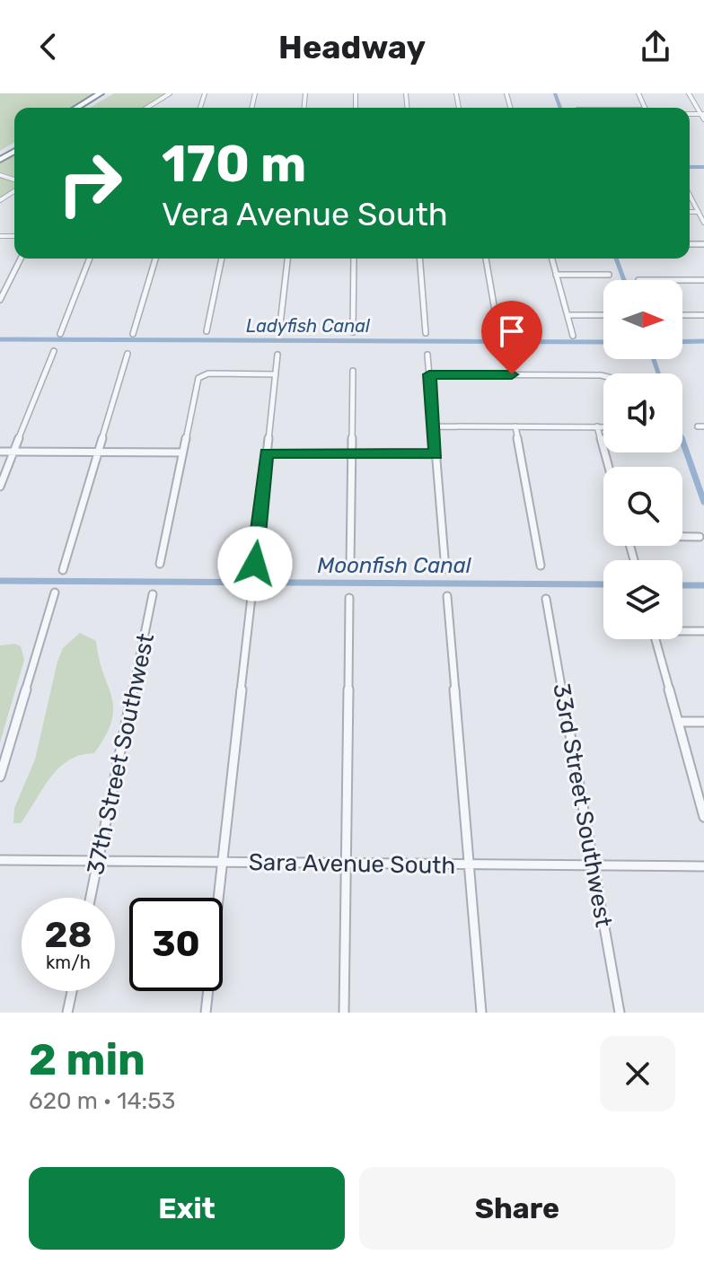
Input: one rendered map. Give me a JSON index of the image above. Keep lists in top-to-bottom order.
{
  "streets": {
    "street": ["37th Street Southwest", "33rd Street Southwest", "Sara Avenue South"]
  },
  "crossings": [
    ["37th Street Southwest", "Sara Avenue South"],
    ["33rd Street Southwest", "Sara Avenue South"]
  ],
  "water": ["Ladyfish Canal", "Moonfish Canal"],
  "north": "right",
  "page": {
    "header": "Headway",
    "turn": ["170 m", "Vera Avenue South"],
    "speed": "28 km/h",
    "limit": "30",
    "heading": ["2 min", "620 m · 14:53"],
    "buttons": ["Exit", "Share"]
  }
}
